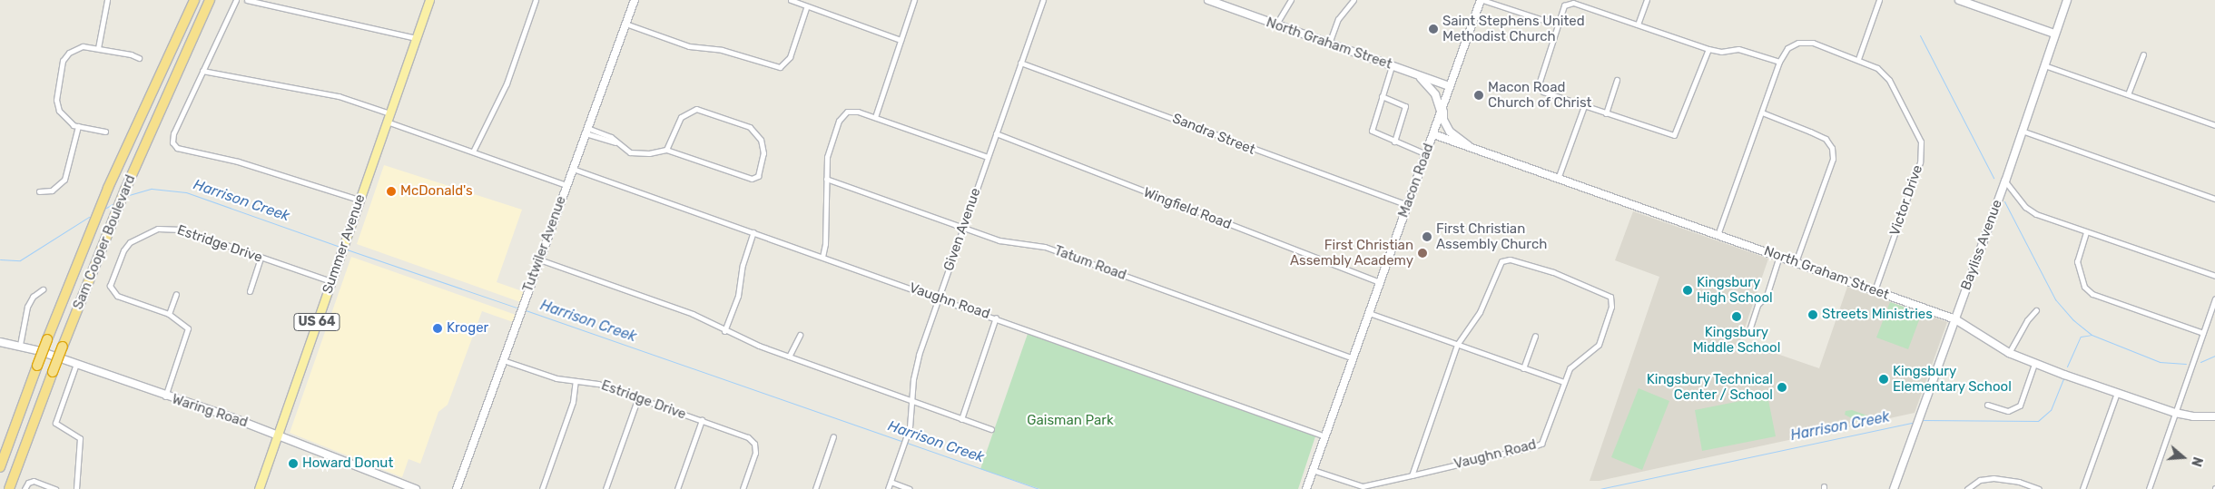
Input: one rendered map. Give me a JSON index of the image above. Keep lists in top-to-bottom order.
{
  "streets": {
    "highway": ["Sam Cooper Boulevard"],
    "main road": [
      "North Graham Street",
      "Macon Road",
      "Summer Avenue",
      "Tutwiler Avenue",
      "Bayliss Avenue",
      "US 64",
      "Waring Road"
    ],
    "street": [
      "Sandra Street",
      "Victor Drive",
      "Wingfield Road",
      "Given Avenue",
      "Estridge Drive",
      "Tatum Road",
      "Vaughn Road"
    ]
  },
  "crossings": [
    ["North Graham Street", "Macon Road"],
    ["North Graham Street", "Victor Drive"],
    ["North Graham Street", "Bayliss Avenue"],
    ["Sandra Street", "Macon Road"],
    ["Sandra Street", "Given Avenue"],
    ["Macon Road", "Wingfield Road"],
    ["Macon Road", "Tatum Road"],
    ["Macon Road", "Vaughn Road"],
    ["Wingfield Road", "Given Avenue"],
    ["Given Avenue", "Tatum Road"],
    ["Given Avenue", "Vaughn Road"],
    ["Estridge Drive", "Summer Avenue"],
    ["Estridge Drive", "Tutwiler Avenue"],
    ["Summer Avenue", "Waring Road"],
    ["Tutwiler Avenue", "Vaughn Road"]
  ],
  "water": ["Harrison Creek"],
  "parks": ["Gaisman Park"],
  "places": [
    "Saint Stephens United Methodist Church",
    "Macon Road Church of Christ",
    "McDonald's",
    "First Christian Assembly Church",
    "First Christian Assembly Academy",
    "Kingsbury High School",
    "Streets Ministries",
    "Kingsbury Middle School",
    "Kroger",
    "Kingsbury Elementary School",
    "Kingsbury Technical Center / School",
    "Howard Donut"
  ],
  "north": "right"
}
